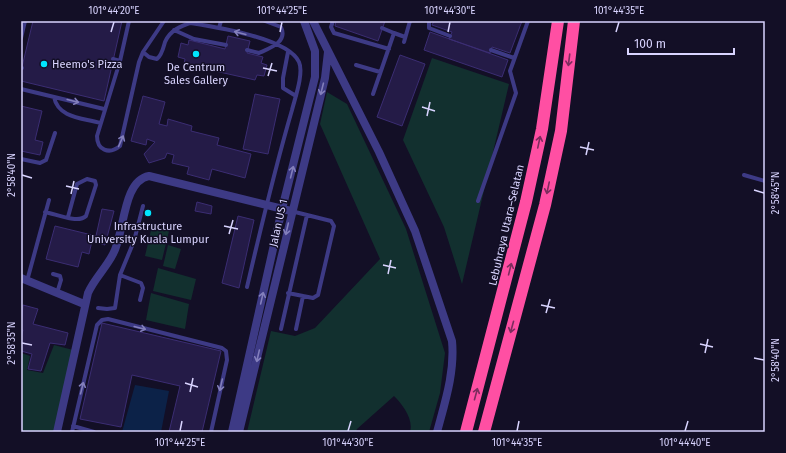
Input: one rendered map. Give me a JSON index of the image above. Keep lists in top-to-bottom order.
{
  "streets": {
    "highway": ["Lebuhraya Utara–Selatan"],
    "street": ["Jalan US 1"]
  },
  "places": ["De Centrum Sales Gallery", "Heemo's Pizza", "Infrastructure University Kuala Lumpur"],
  "scale_bar": "100 m",
  "coordinates": [
    "101°44'20\"E",
    "101°44'25\"E",
    "101°44'30\"E",
    "101°44'35\"E",
    "2°58'40\"N",
    "2°58'45\"N",
    "2°58'35\"N",
    "101°44'40\"E"
  ]
}
